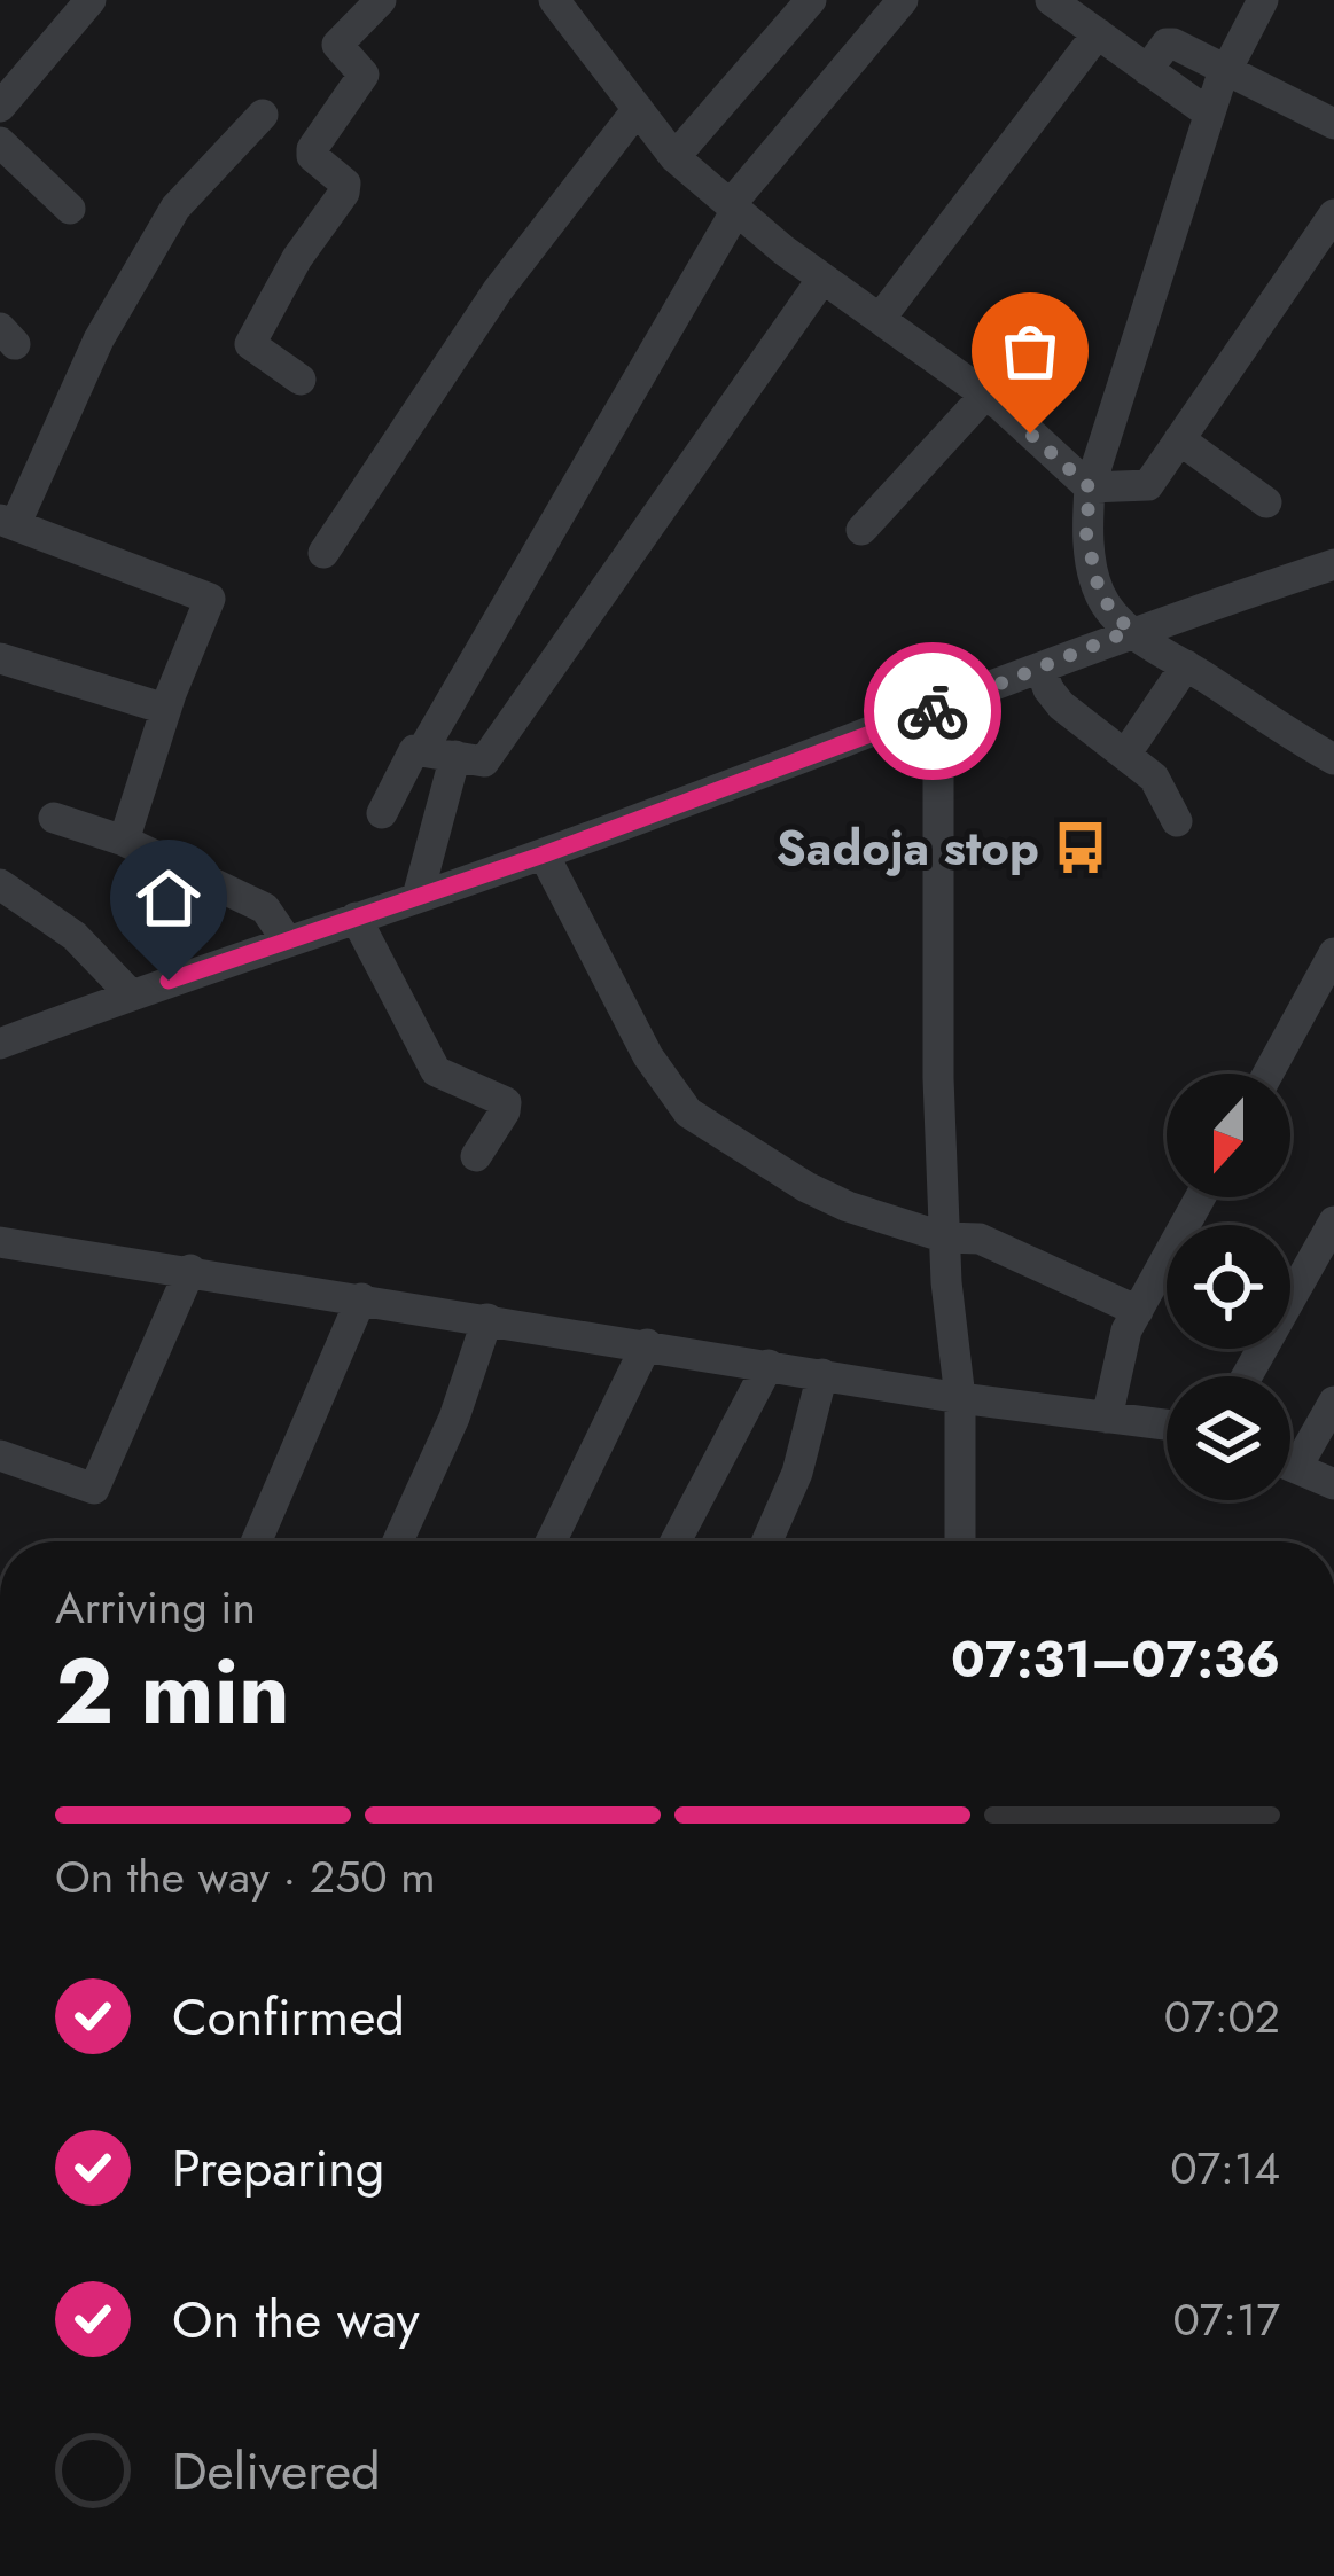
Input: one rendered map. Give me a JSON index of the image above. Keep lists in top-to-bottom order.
{
  "places": {
    "bus stop": ["Sadoja stop"]
  },
  "north": "bottom",
  "page": {
    "heading": ["2 min", "Arriving in", "07:31–07:36"],
    "bar": "On the way · 250 m",
    "list": [
      ["Confirmed", "07:02"],
      ["Preparing", "07:14"],
      ["On the way", "07:17"],
      "Delivered"
    ]
  }
}
